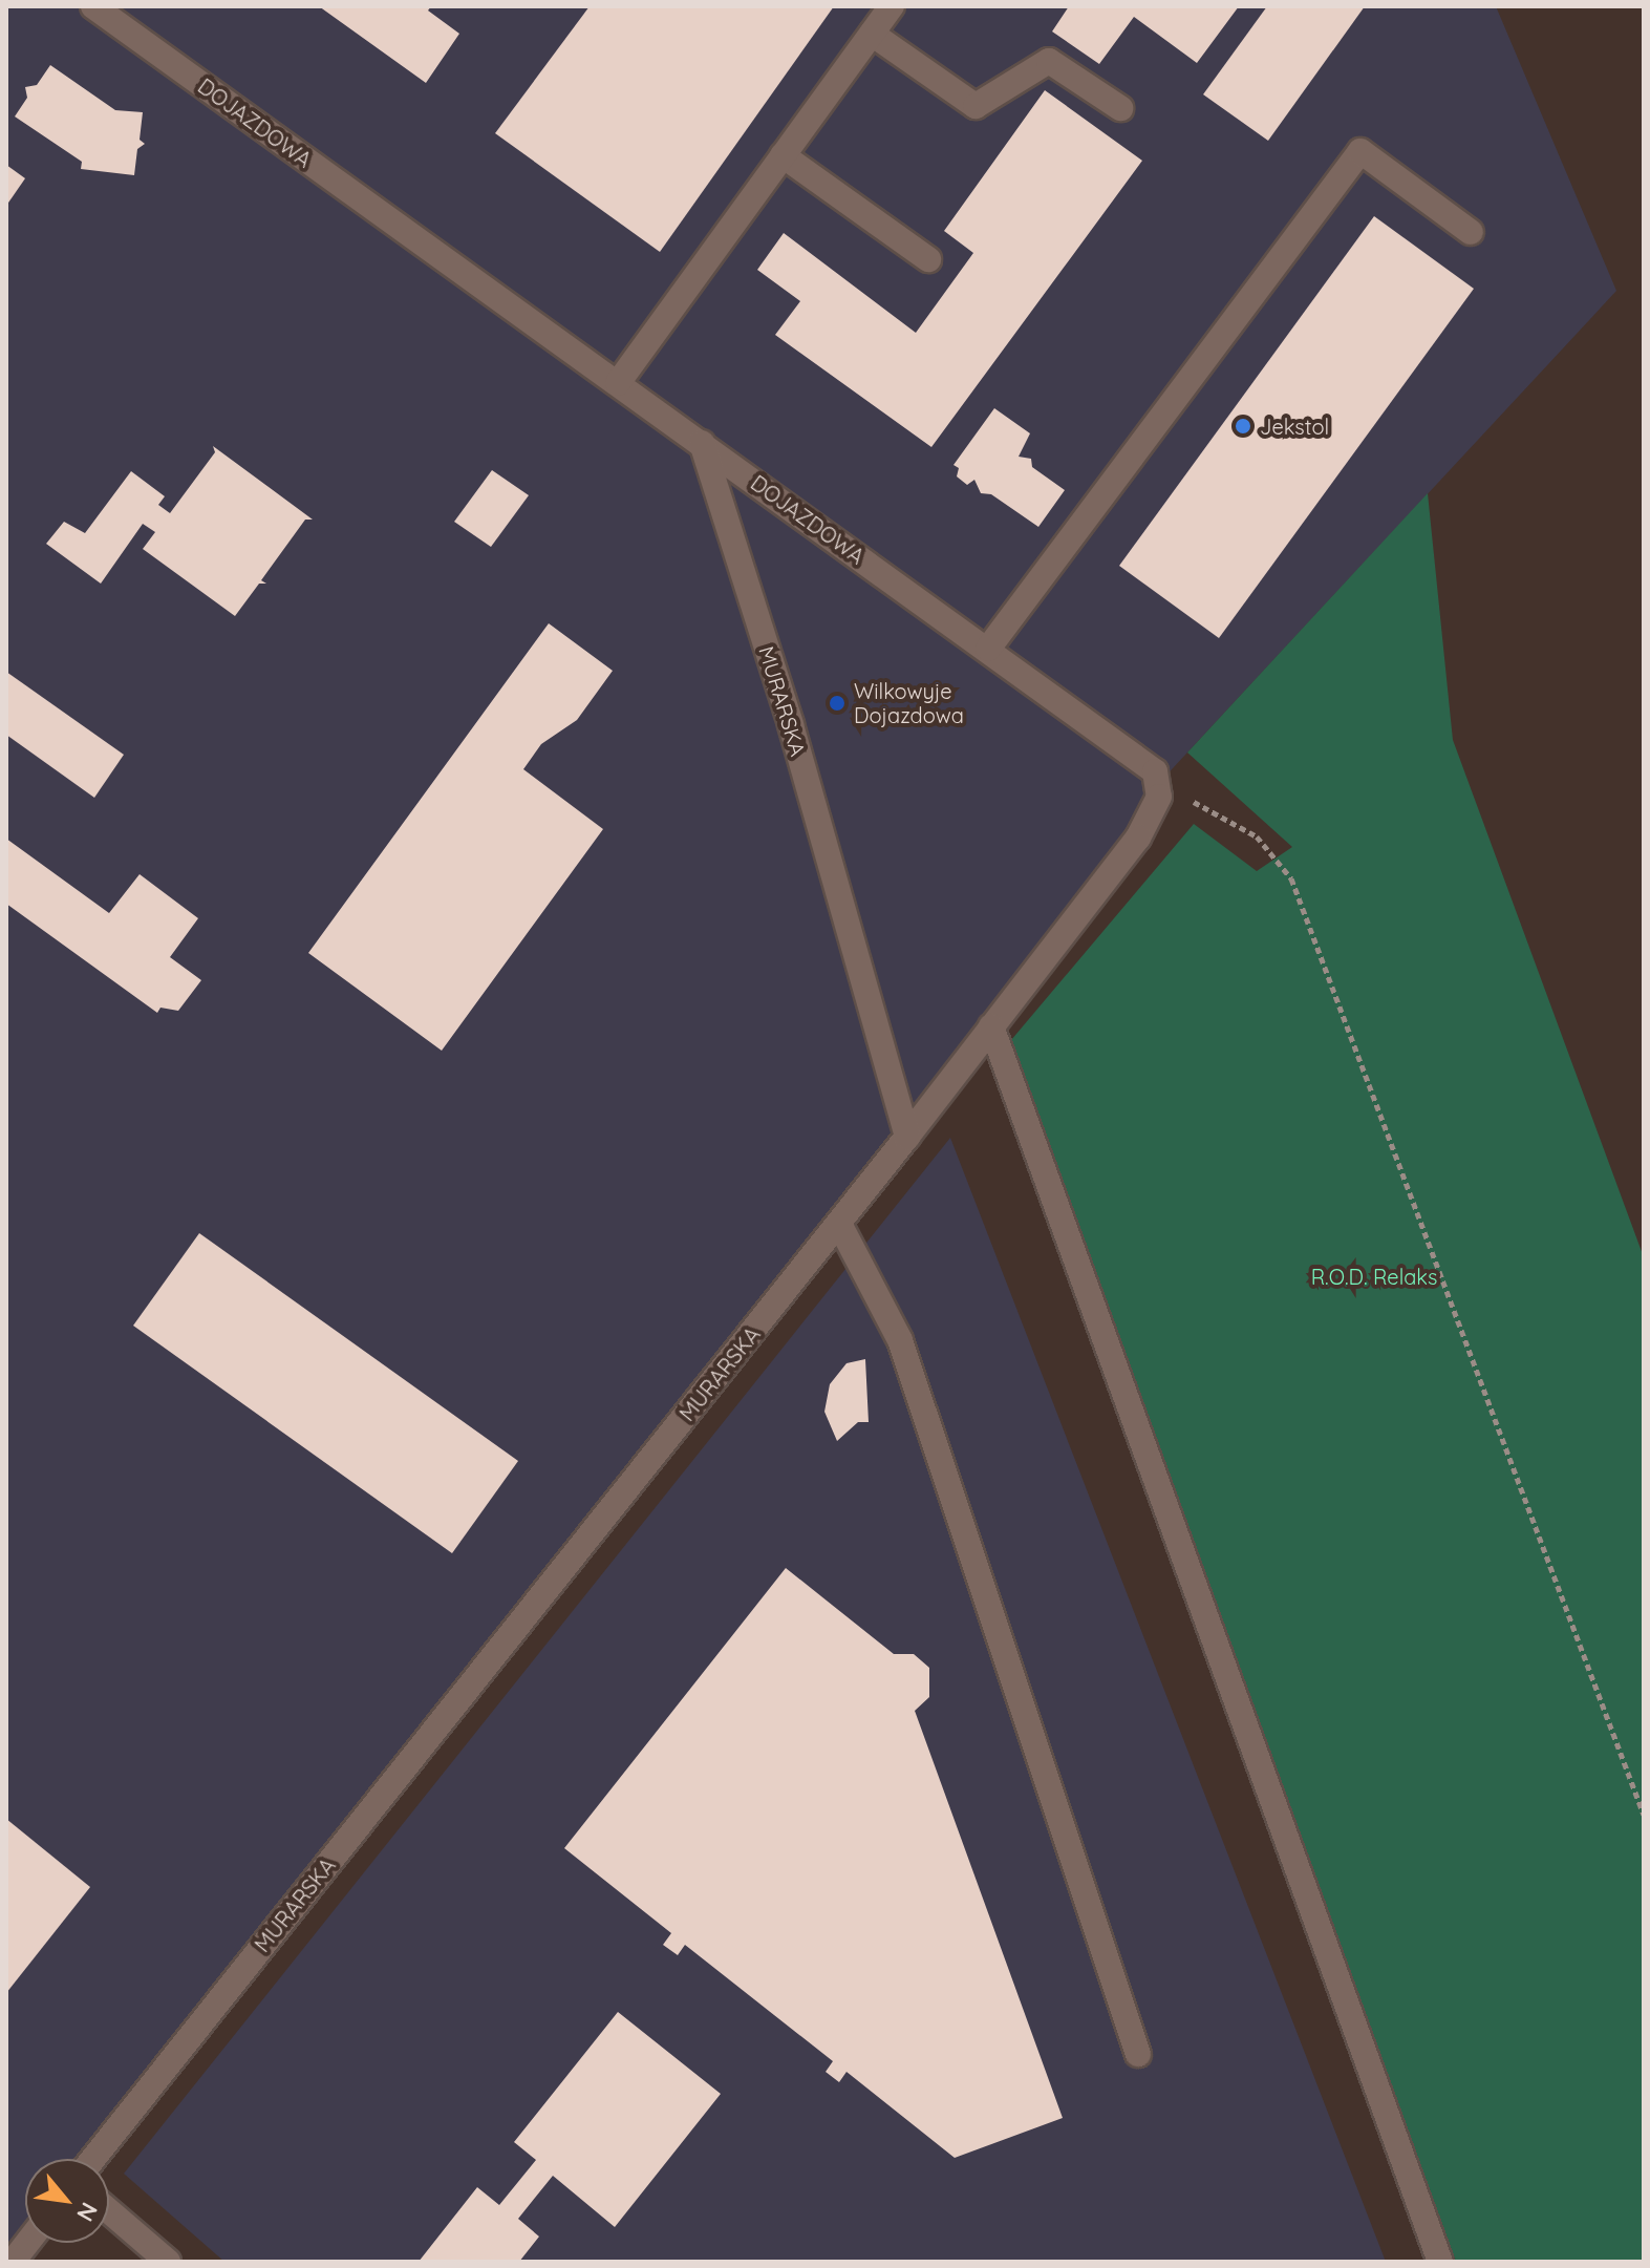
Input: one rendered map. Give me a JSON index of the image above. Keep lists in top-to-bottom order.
{
  "streets": {
    "street": ["DOJAZDOWA", "MURARSKA"]
  },
  "crossings": [
    ["DOJAZDOWA", "MURARSKA"]
  ],
  "parks": ["R.O.D. Relaks"],
  "places": ["Jekstol", "Wilkowyje Dojazdowa"],
  "north": "bottom right"
}
